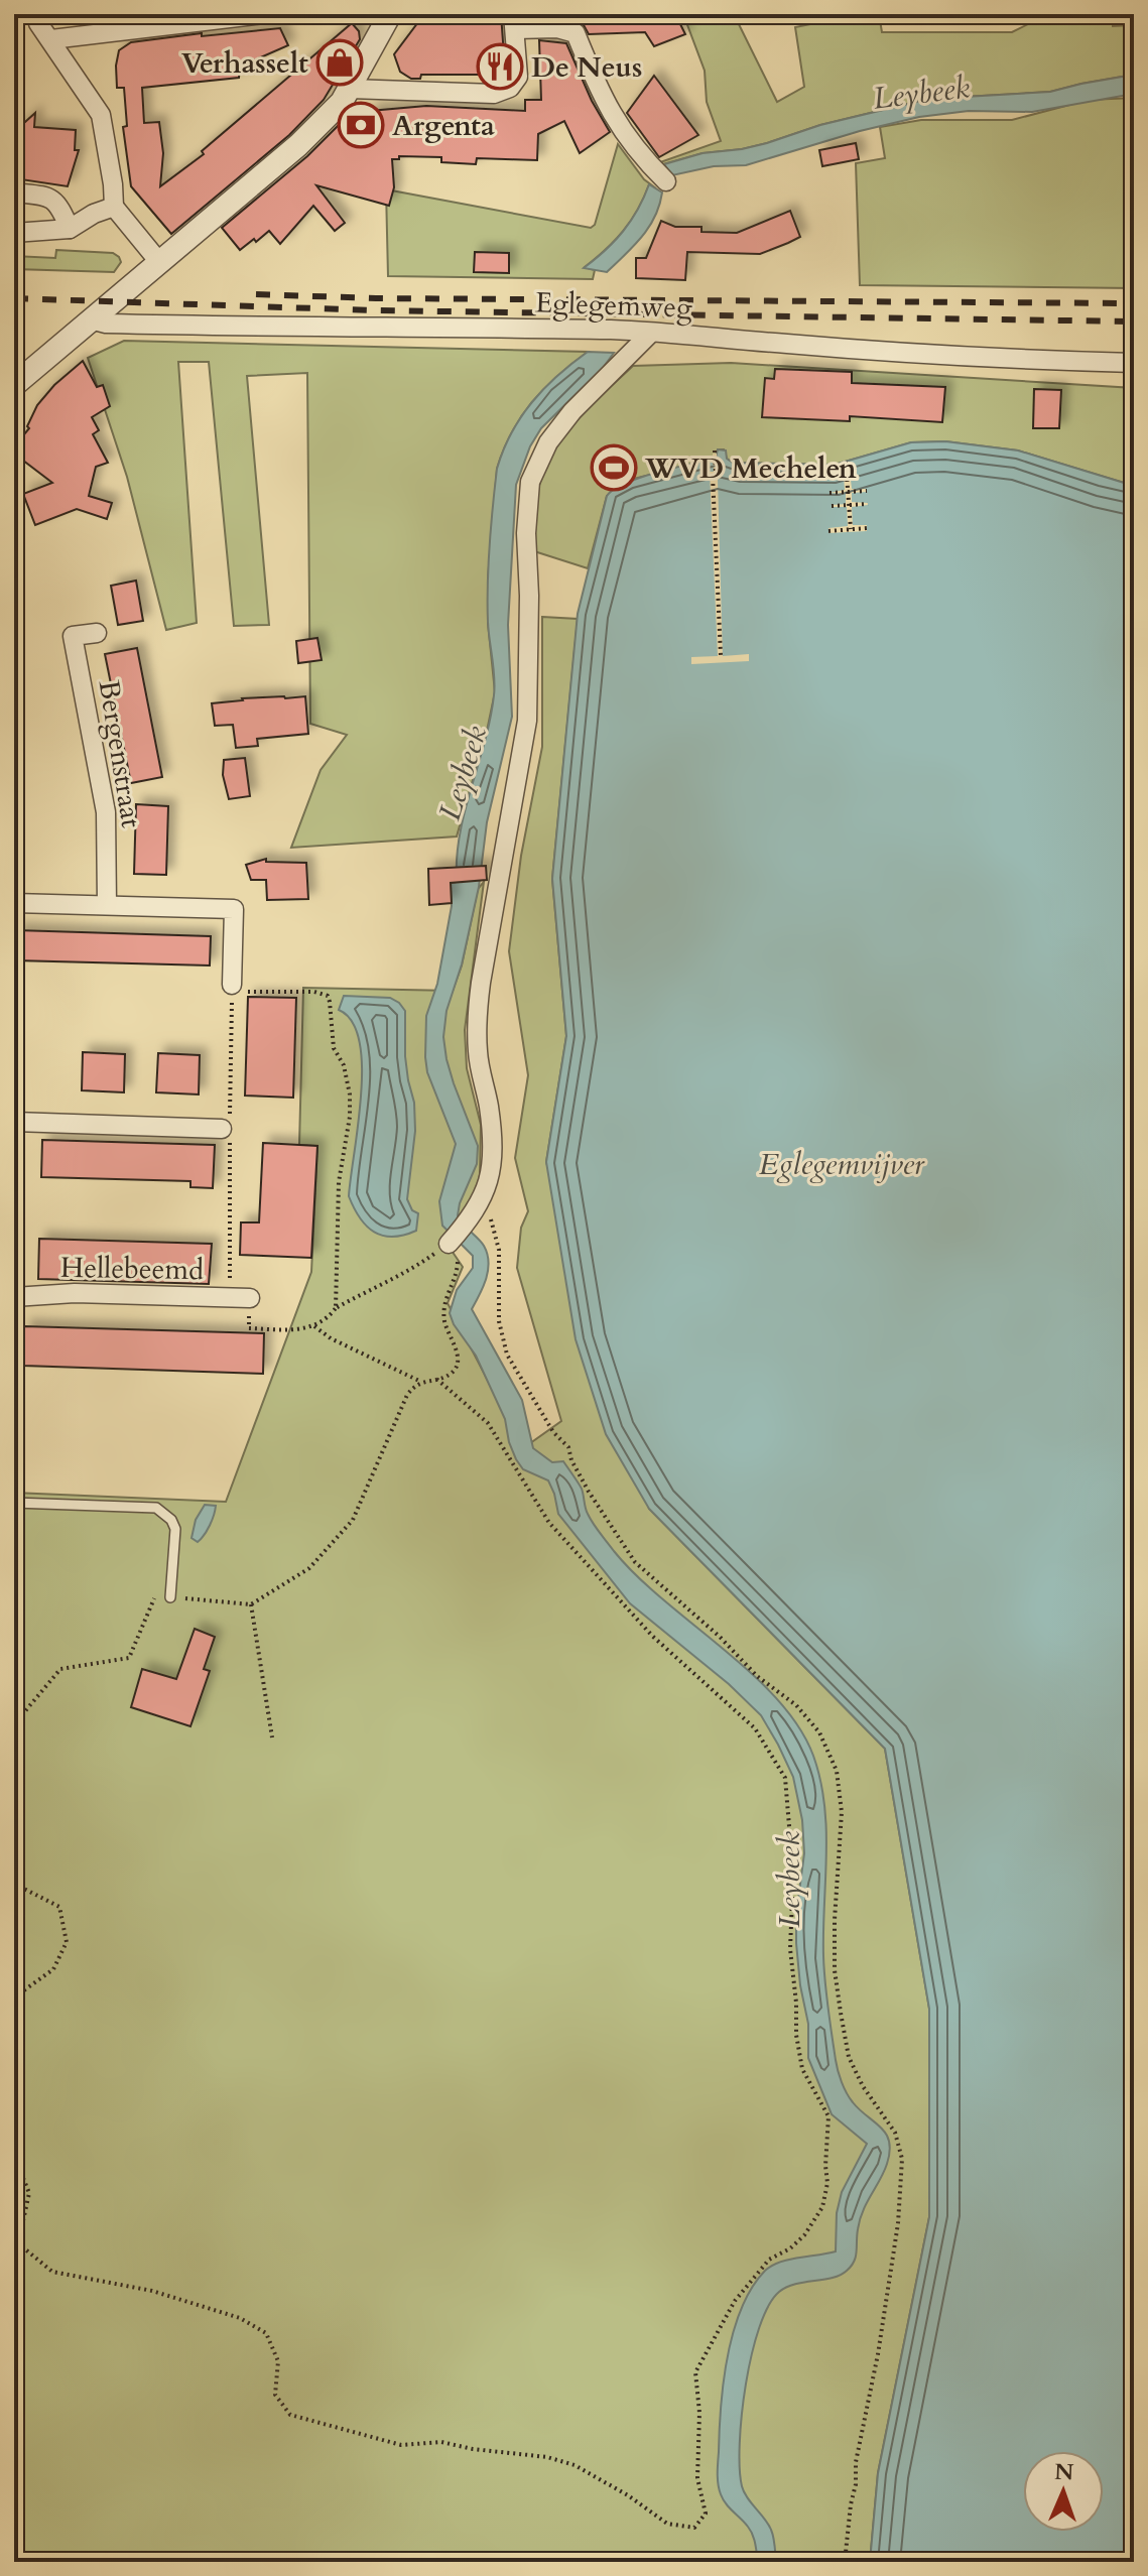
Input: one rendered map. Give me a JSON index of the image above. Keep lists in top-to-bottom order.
{
  "streets": {
    "street": ["Eglegemweg", "Bergenstraat", "Hellebeemd"]
  },
  "water": ["Leybeek", "Eglegemvijver"],
  "places": {
    "shop": ["Verhasselt"],
    "restaurant": ["De Neus"],
    "bank": ["Argenta"],
    "sports": ["WVD Mechelen"]
  },
  "north": "top"
}
